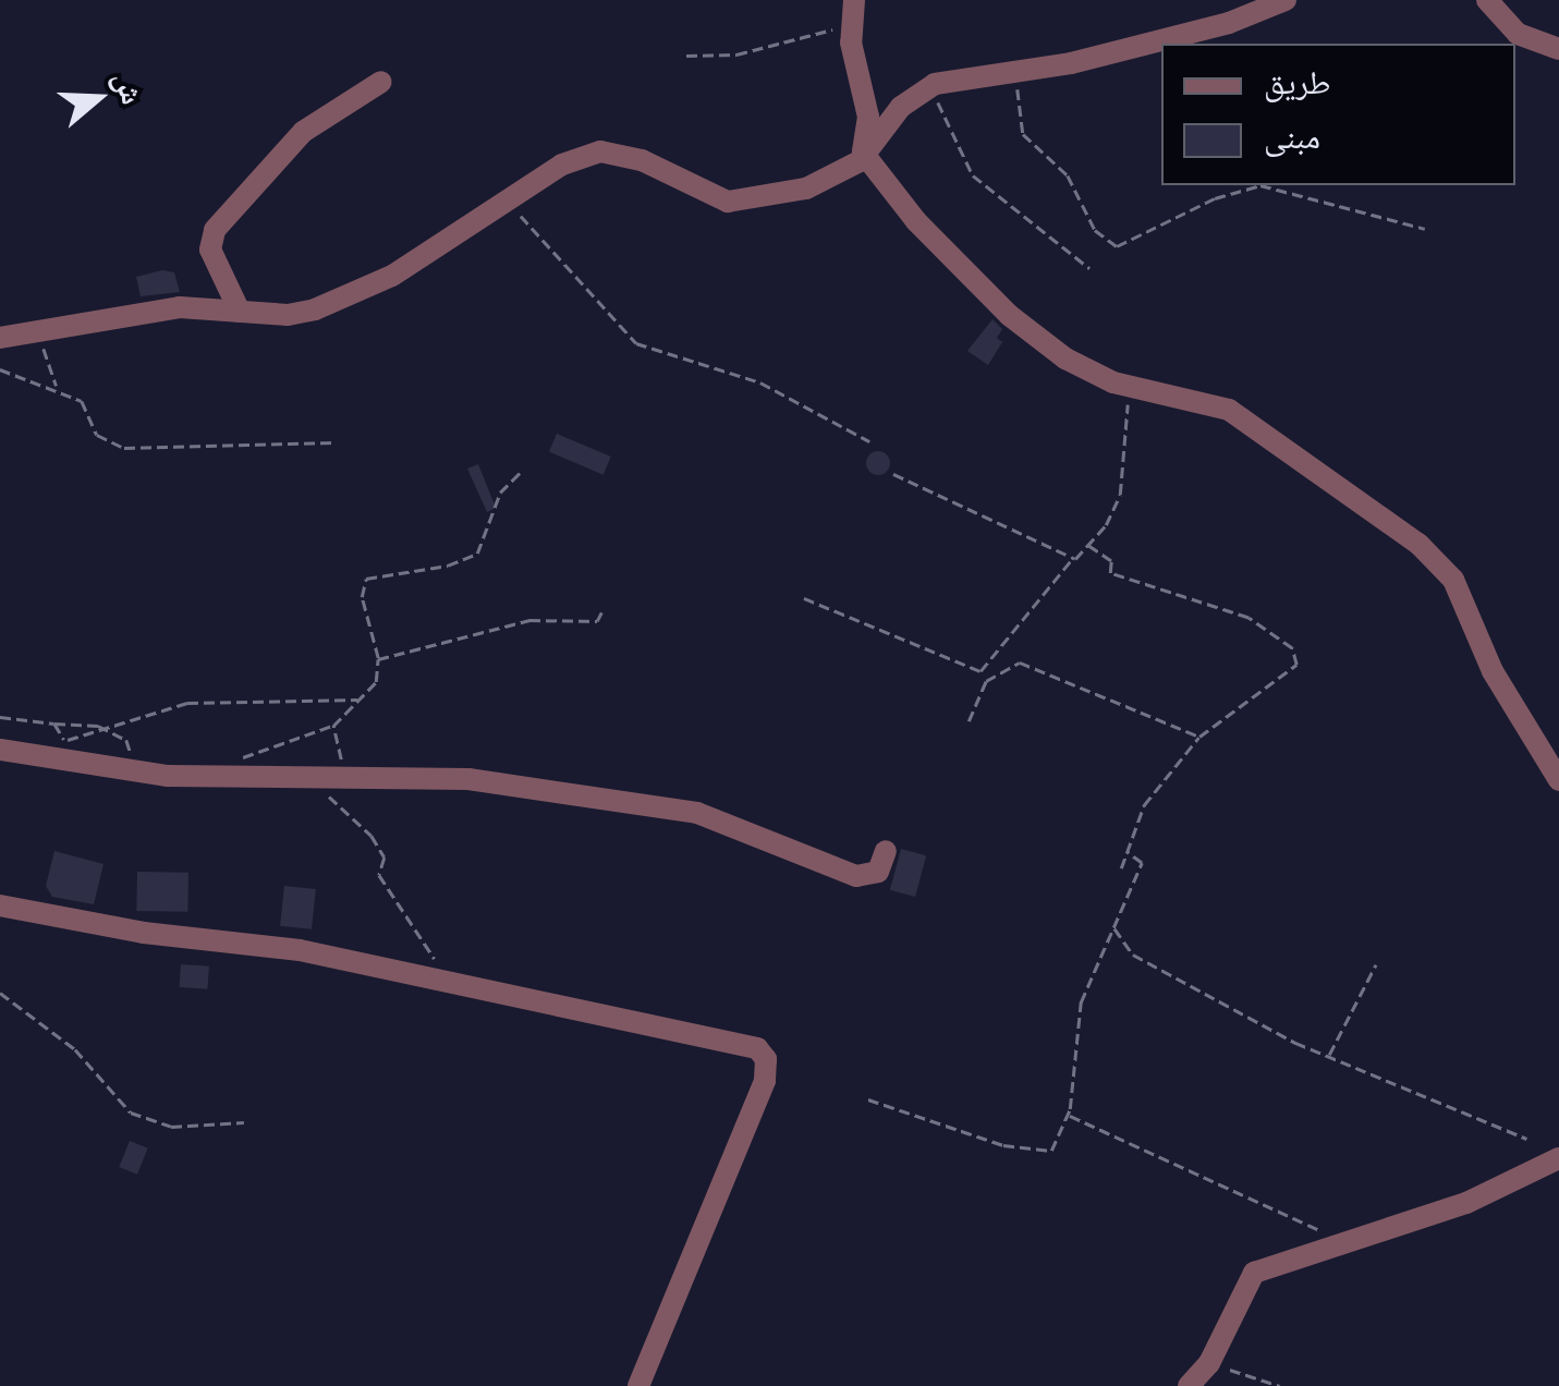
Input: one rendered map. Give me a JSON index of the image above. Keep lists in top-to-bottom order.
{
  "legend": ["طريق", "مبنى"],
  "north": "right"
}
